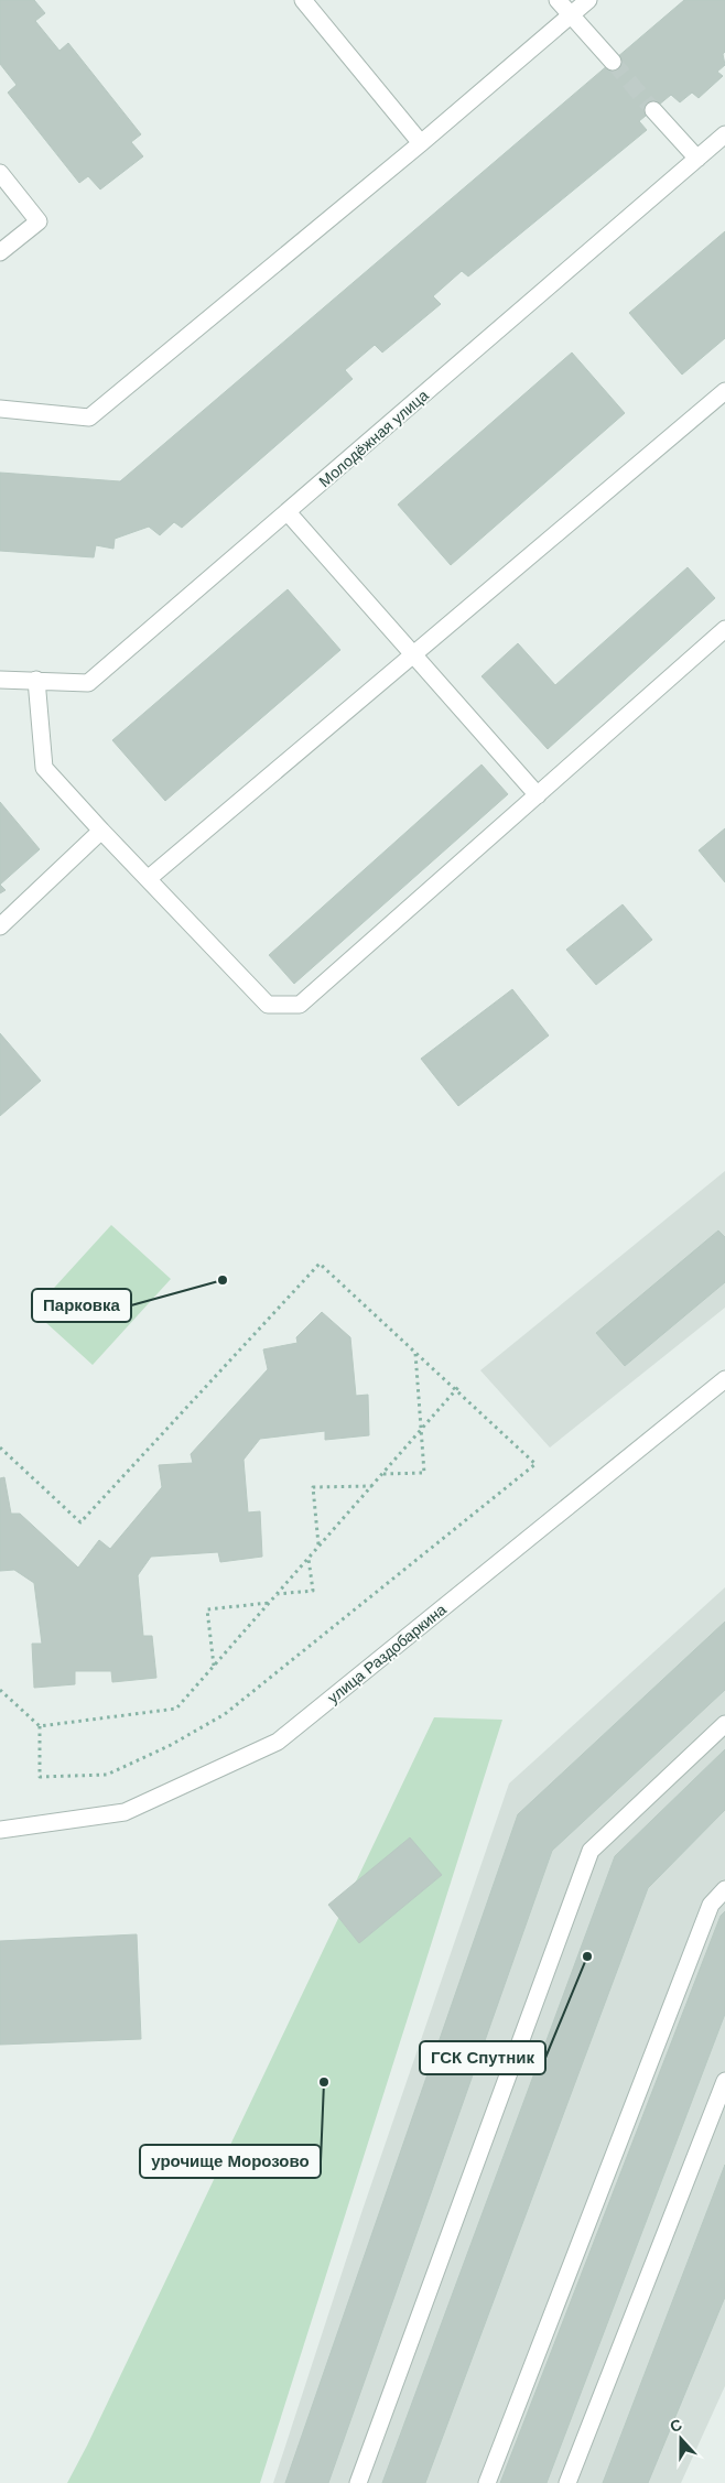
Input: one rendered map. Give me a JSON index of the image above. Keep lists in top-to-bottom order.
{
  "streets": {
    "street": ["Молодёжная улица", "улица Раздобаркина"]
  },
  "places": ["Парковка", "ГСК Спутник", "урочище Морозово"],
  "north": "top"
}
